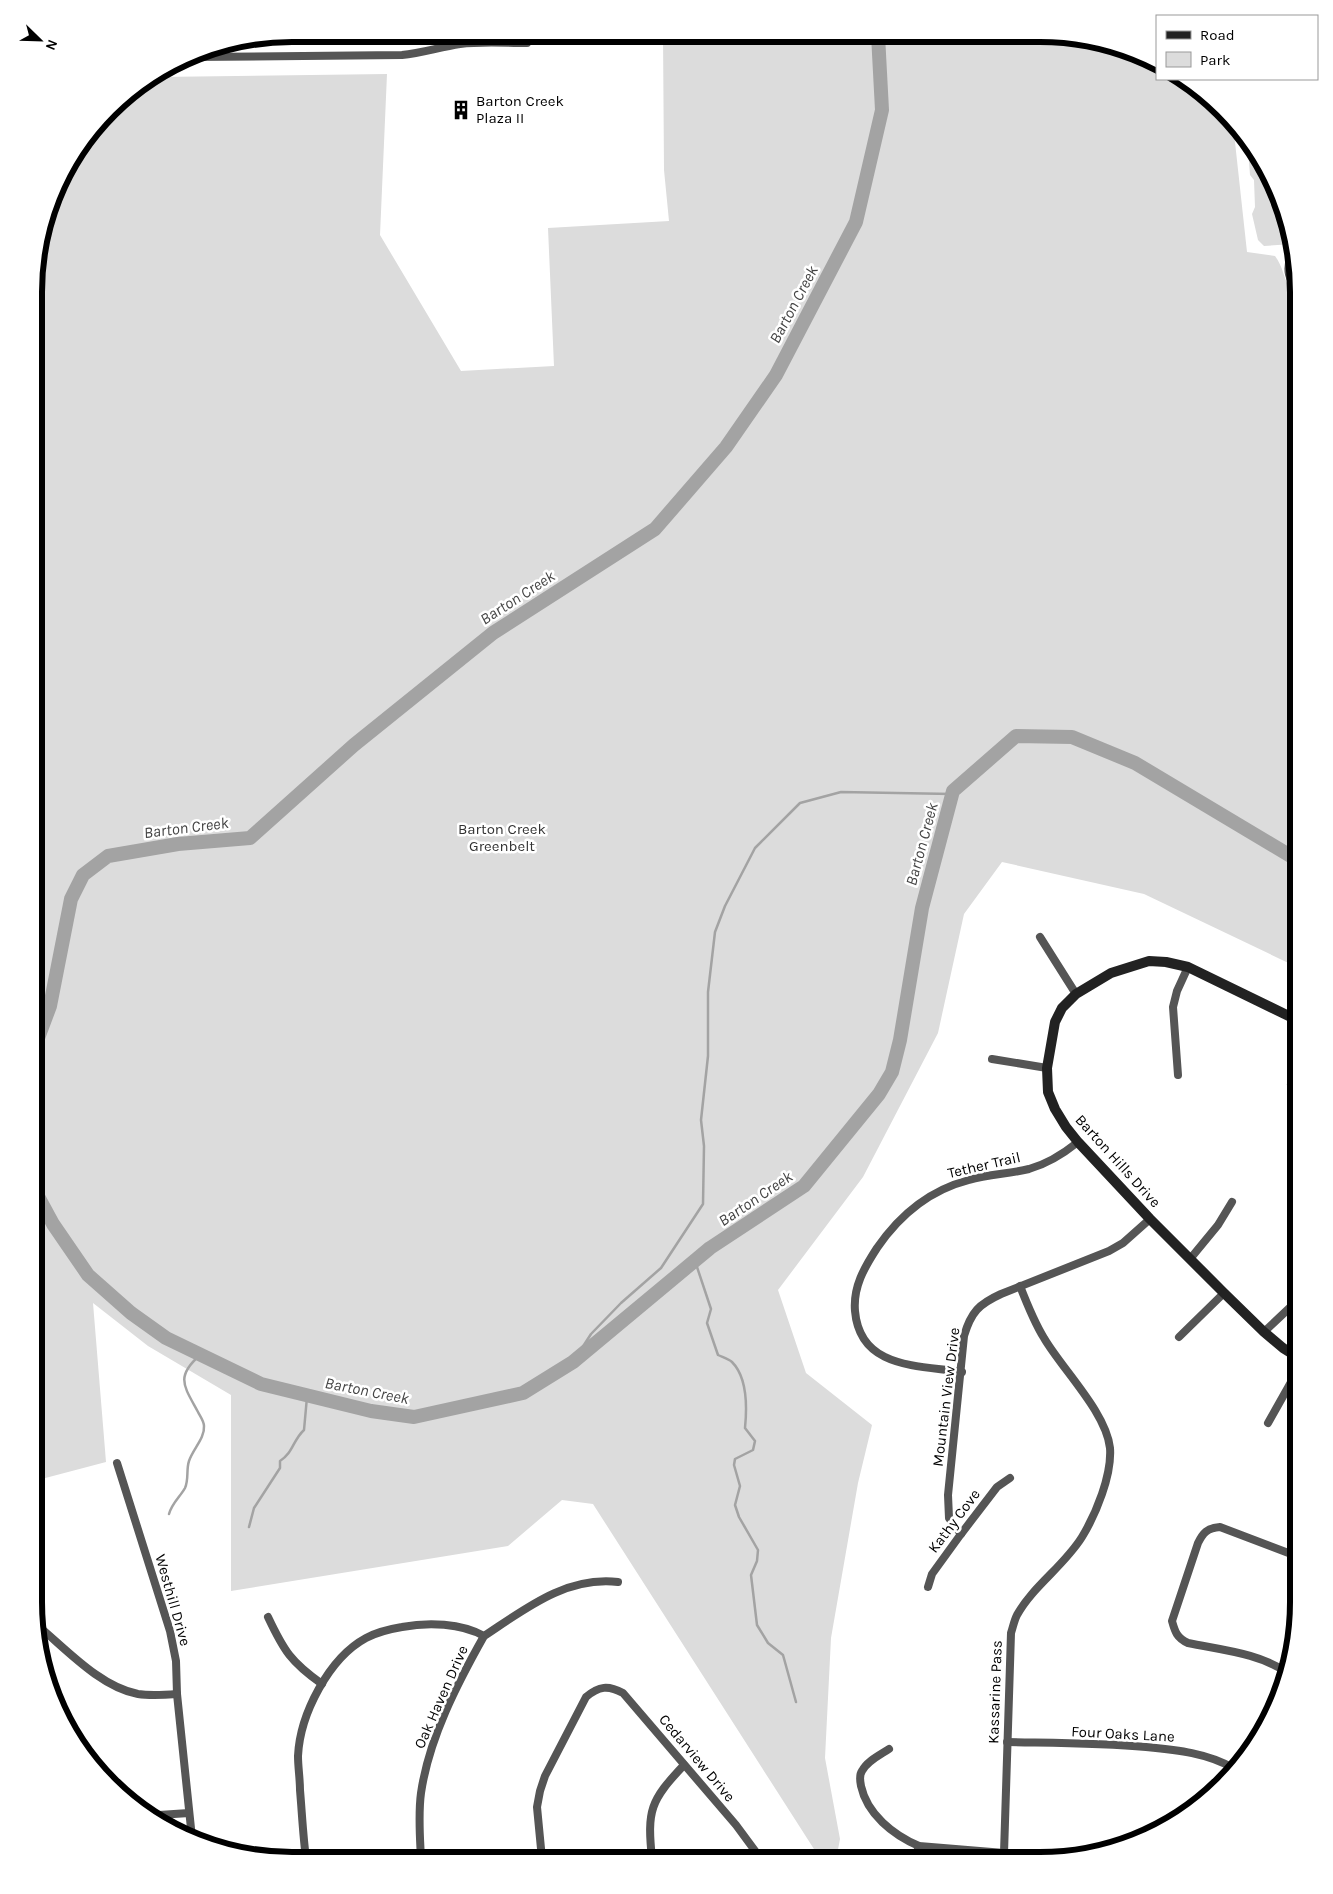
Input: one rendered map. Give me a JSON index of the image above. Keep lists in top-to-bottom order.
{
  "streets": {
    "street": [
      "Barton Hills Drive",
      "Tether Trail",
      "Mountain View Drive",
      "Kathy Cove",
      "Westhill Drive",
      "Kassarine Pass",
      "Oak Haven Drive",
      "Four Oaks Lane",
      "Cedarview Drive"
    ]
  },
  "crossings": [
    ["Barton Hills Drive", "Tether Trail"],
    ["Barton Hills Drive", "Mountain View Drive"],
    ["Tether Trail", "Mountain View Drive"],
    ["Mountain View Drive", "Kathy Cove"],
    ["Mountain View Drive", "Kassarine Pass"],
    ["Kassarine Pass", "Four Oaks Lane"]
  ],
  "water": ["Barton Creek"],
  "parks": ["Barton Creek Greenbelt"],
  "places": {
    "building": ["Barton Creek Plaza II"]
  },
  "legend": ["Road", "Park"],
  "north": "bottom right"
}
